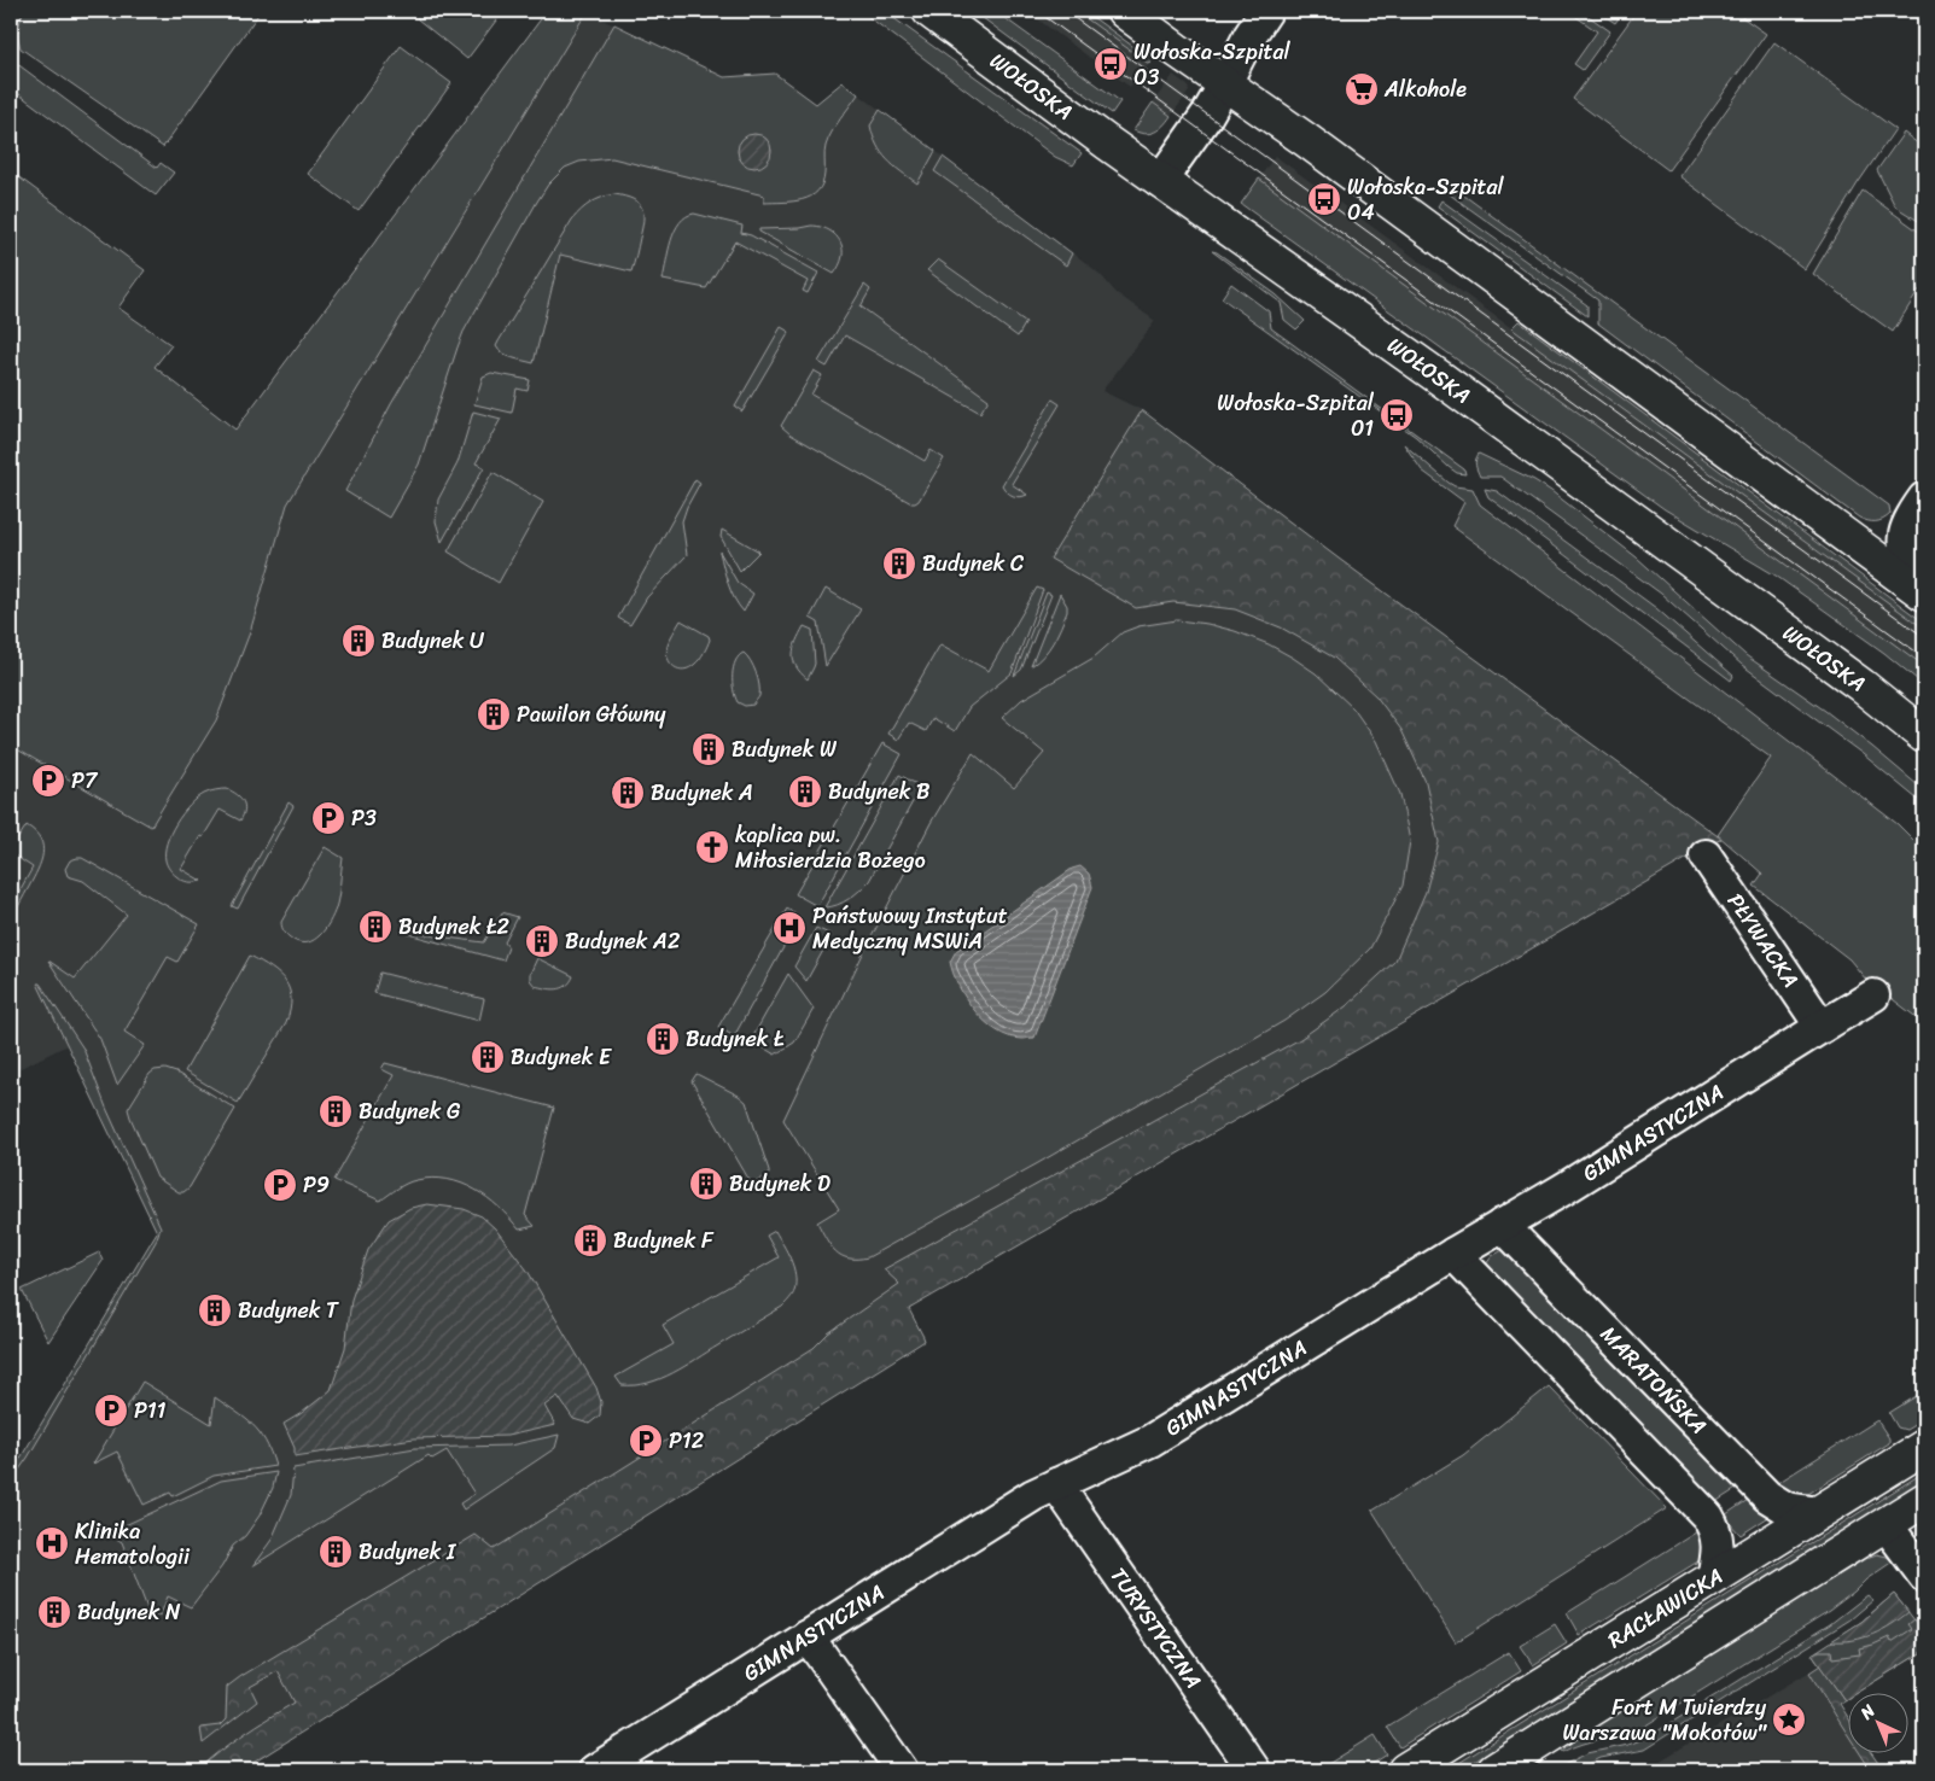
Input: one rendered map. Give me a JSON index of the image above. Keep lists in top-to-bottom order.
{
  "streets": {
    "main road": ["WOŁOSKA", "RACŁAWICKA"],
    "street": [
      "PŁYWACKA",
      "GIMNASTYCZNA",
      "MARATOŃSKA",
      "TURYSTYCZNA"
    ]
  },
  "crossings": [
    ["PŁYWACKA", "GIMNASTYCZNA"],
    ["GIMNASTYCZNA", "MARATOŃSKA"],
    ["GIMNASTYCZNA", "TURYSTYCZNA"],
    ["MARATOŃSKA", "RACŁAWICKA"]
  ],
  "places": {
    "bus stop": ["Wołoska-Szpital 03", "Wołoska-Szpital 04", "Wołoska-Szpital 01"],
    "supermarket": ["Alkohole"],
    "building": [
      "Budynek C",
      "Budynek U",
      "Pawilon Główny",
      "Budynek W",
      "Budynek B",
      "Budynek A",
      "Budynek Ł2",
      "Budynek A2",
      "Budynek Ł",
      "Budynek E",
      "Budynek G",
      "Budynek D",
      "Budynek F",
      "Budynek T",
      "Budynek I",
      "Budynek N"
    ],
    "parking": [
      "P7",
      "P3",
      "P9",
      "P11",
      "P12"
    ],
    "church": ["kaplica pw. Miłosierdzia Bożego"],
    "hospital": ["Państwowy Instytut Medyczny MSWiA", "Klinika Hematologii"],
    "place": ["Fort M Twierdzy Warszawa \"Mokotów\""]
  },
  "north": "top left"
}
